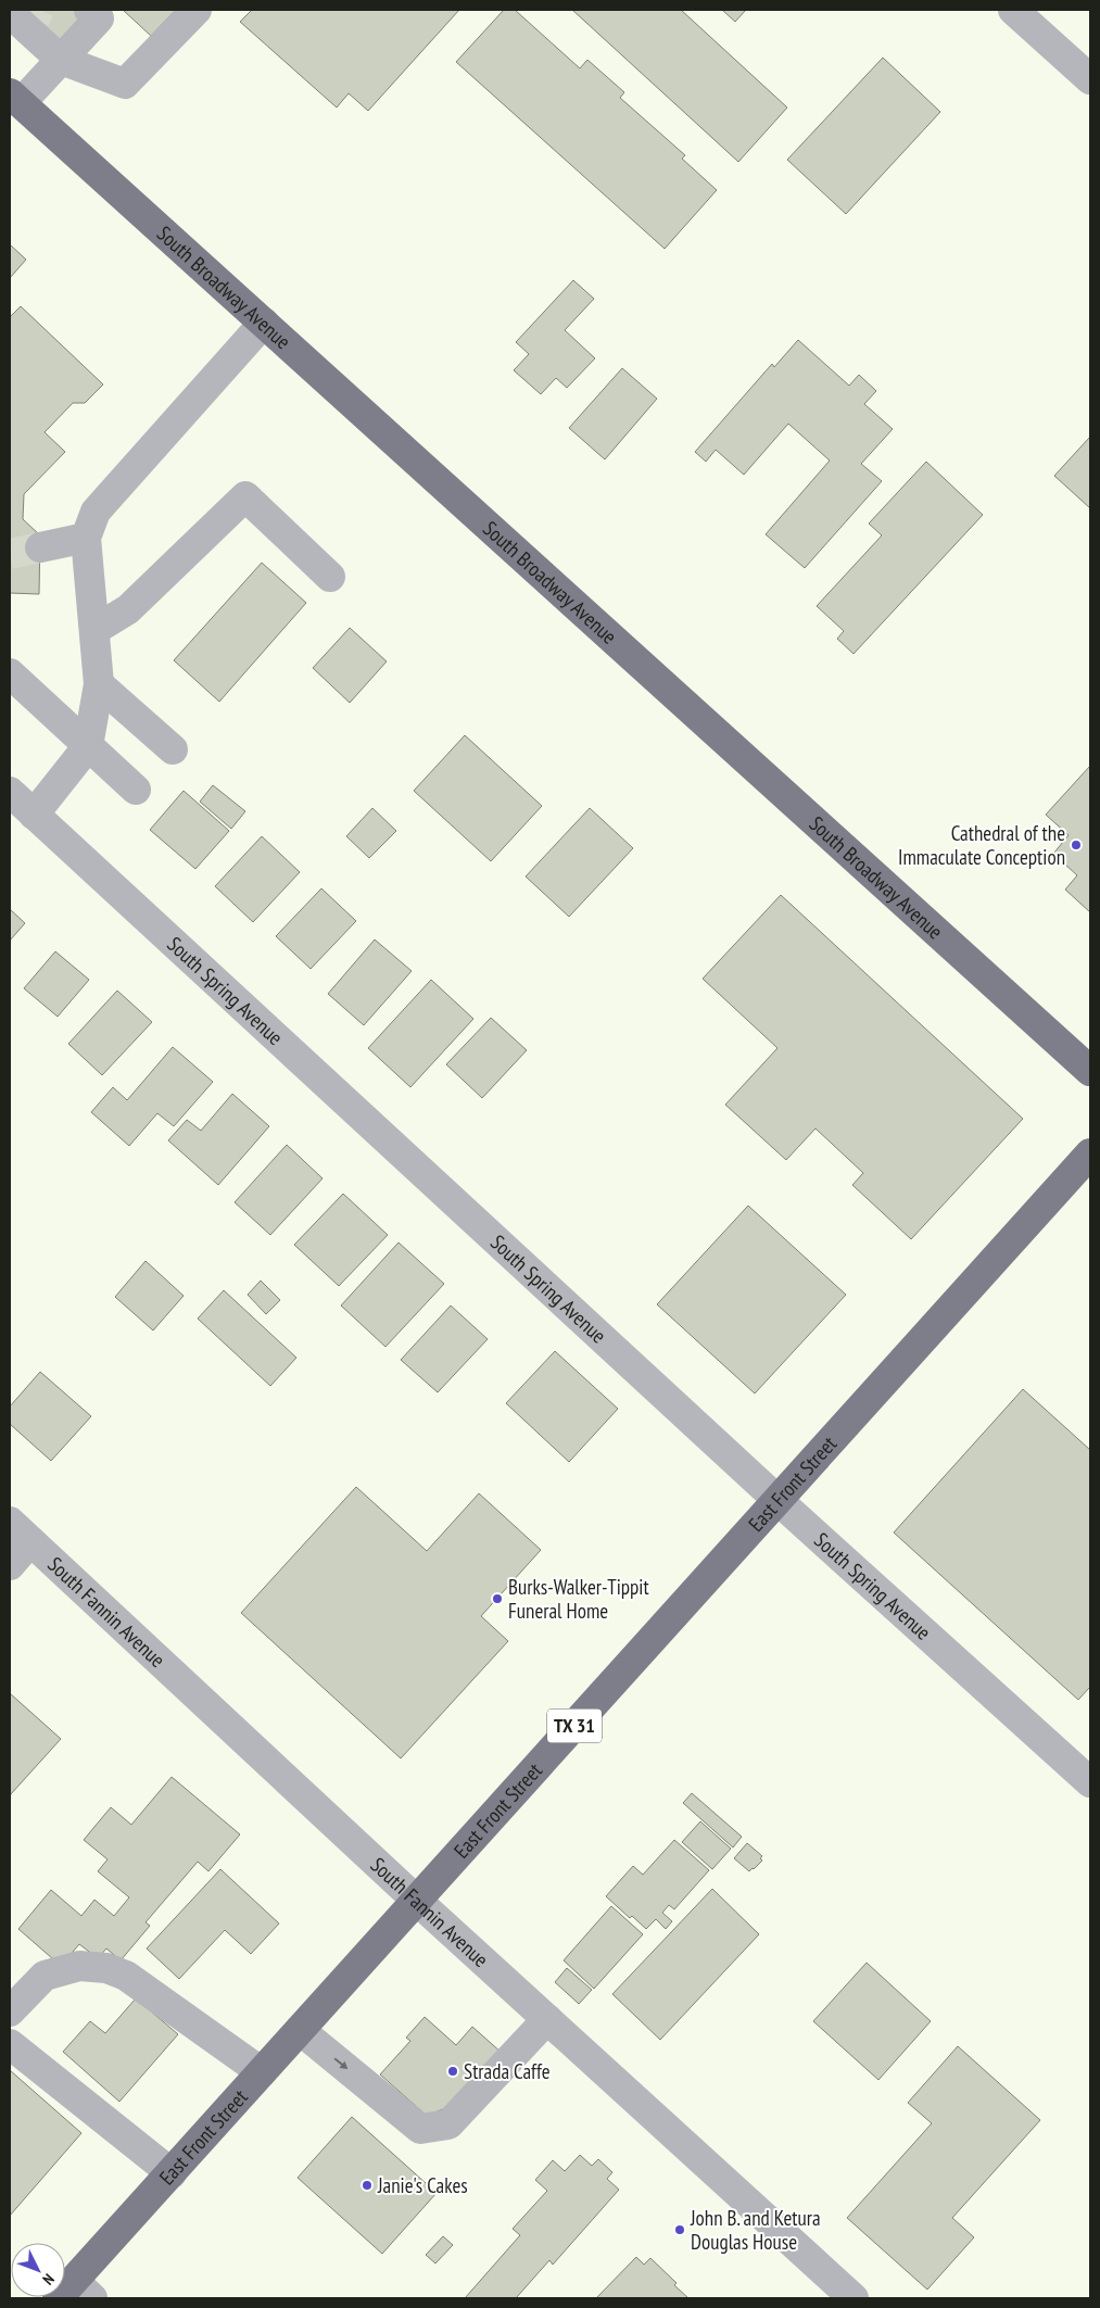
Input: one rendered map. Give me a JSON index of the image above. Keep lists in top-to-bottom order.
{
  "streets": {
    "main road": ["South Broadway Avenue", "East Front Street", "TX 31"],
    "street": ["South Spring Avenue", "South Fannin Avenue"]
  },
  "crossings": [
    ["South Spring Avenue", "East Front Street"],
    ["East Front Street", "South Fannin Avenue"]
  ],
  "places": [
    "Cathedral of the Immaculate Conception",
    "Burks-Walker-Tippit Funeral Home",
    "Strada Caffe",
    "Janie's Cakes",
    "John B. and Ketura Douglas House"
  ],
  "north": "bottom right"
}
